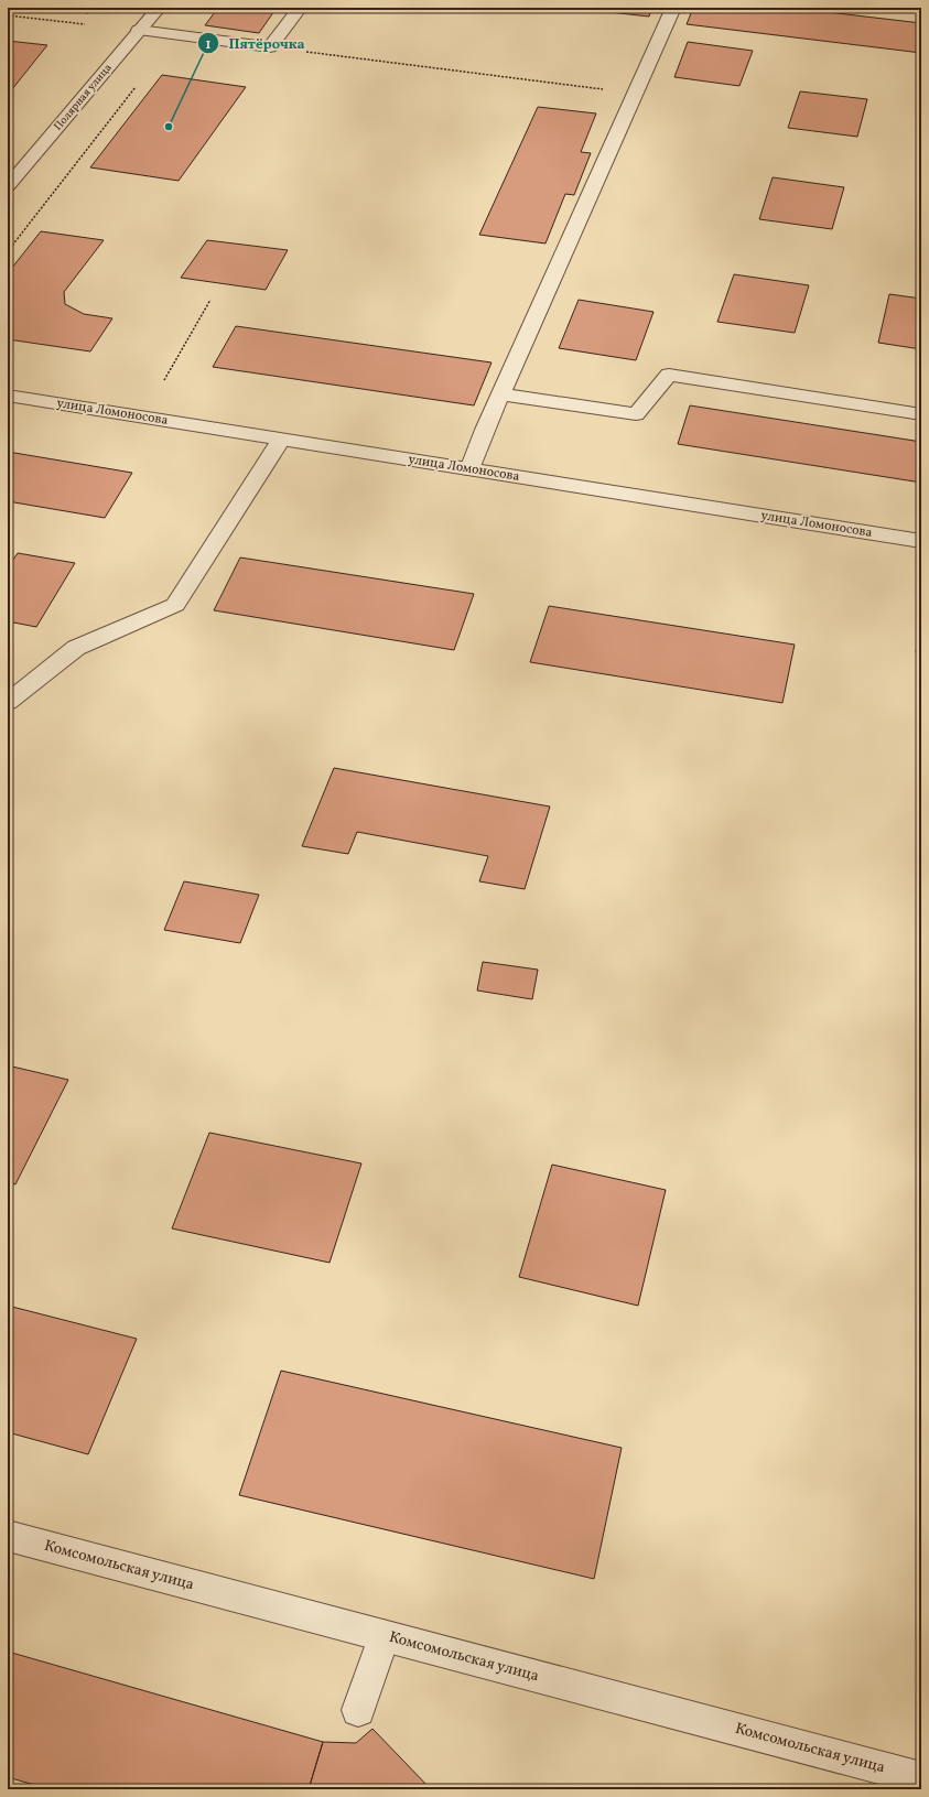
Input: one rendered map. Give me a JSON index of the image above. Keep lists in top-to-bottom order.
{
  "streets": {
    "street": ["Полярная улица", "улица Ломоносова", "Комсомольская улица"]
  },
  "places": ["Пятёрочка"]
}
